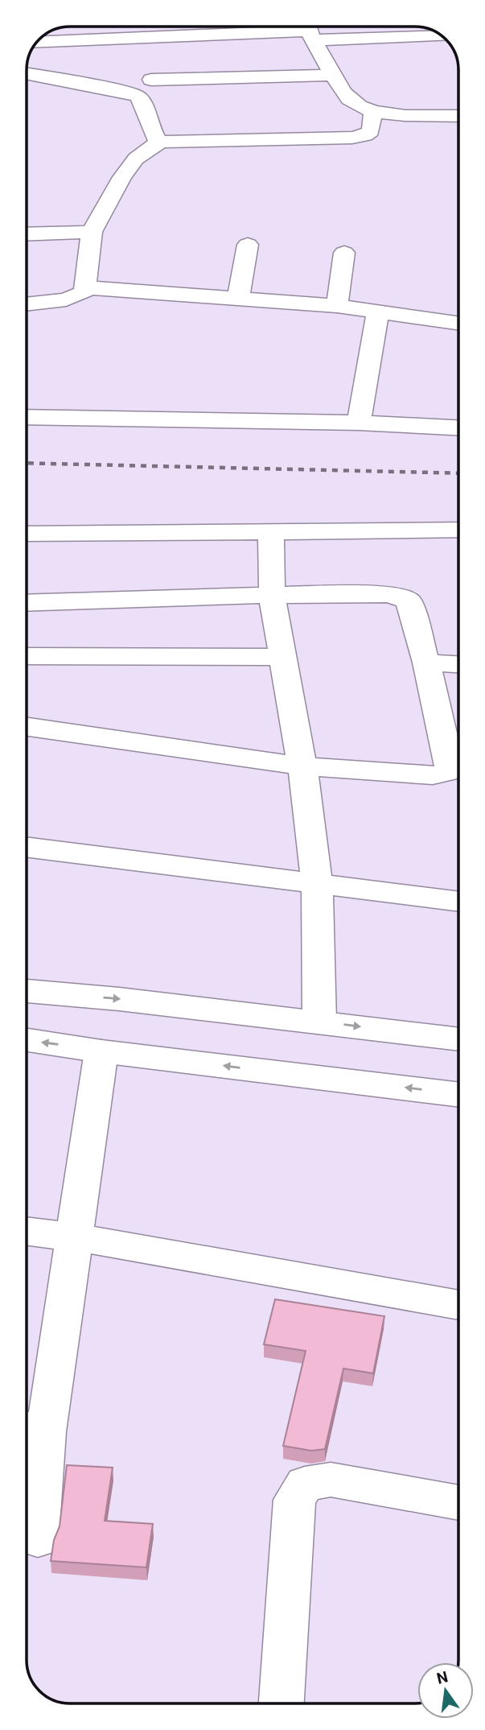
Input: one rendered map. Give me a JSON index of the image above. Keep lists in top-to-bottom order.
{
  "north": "top"
}
